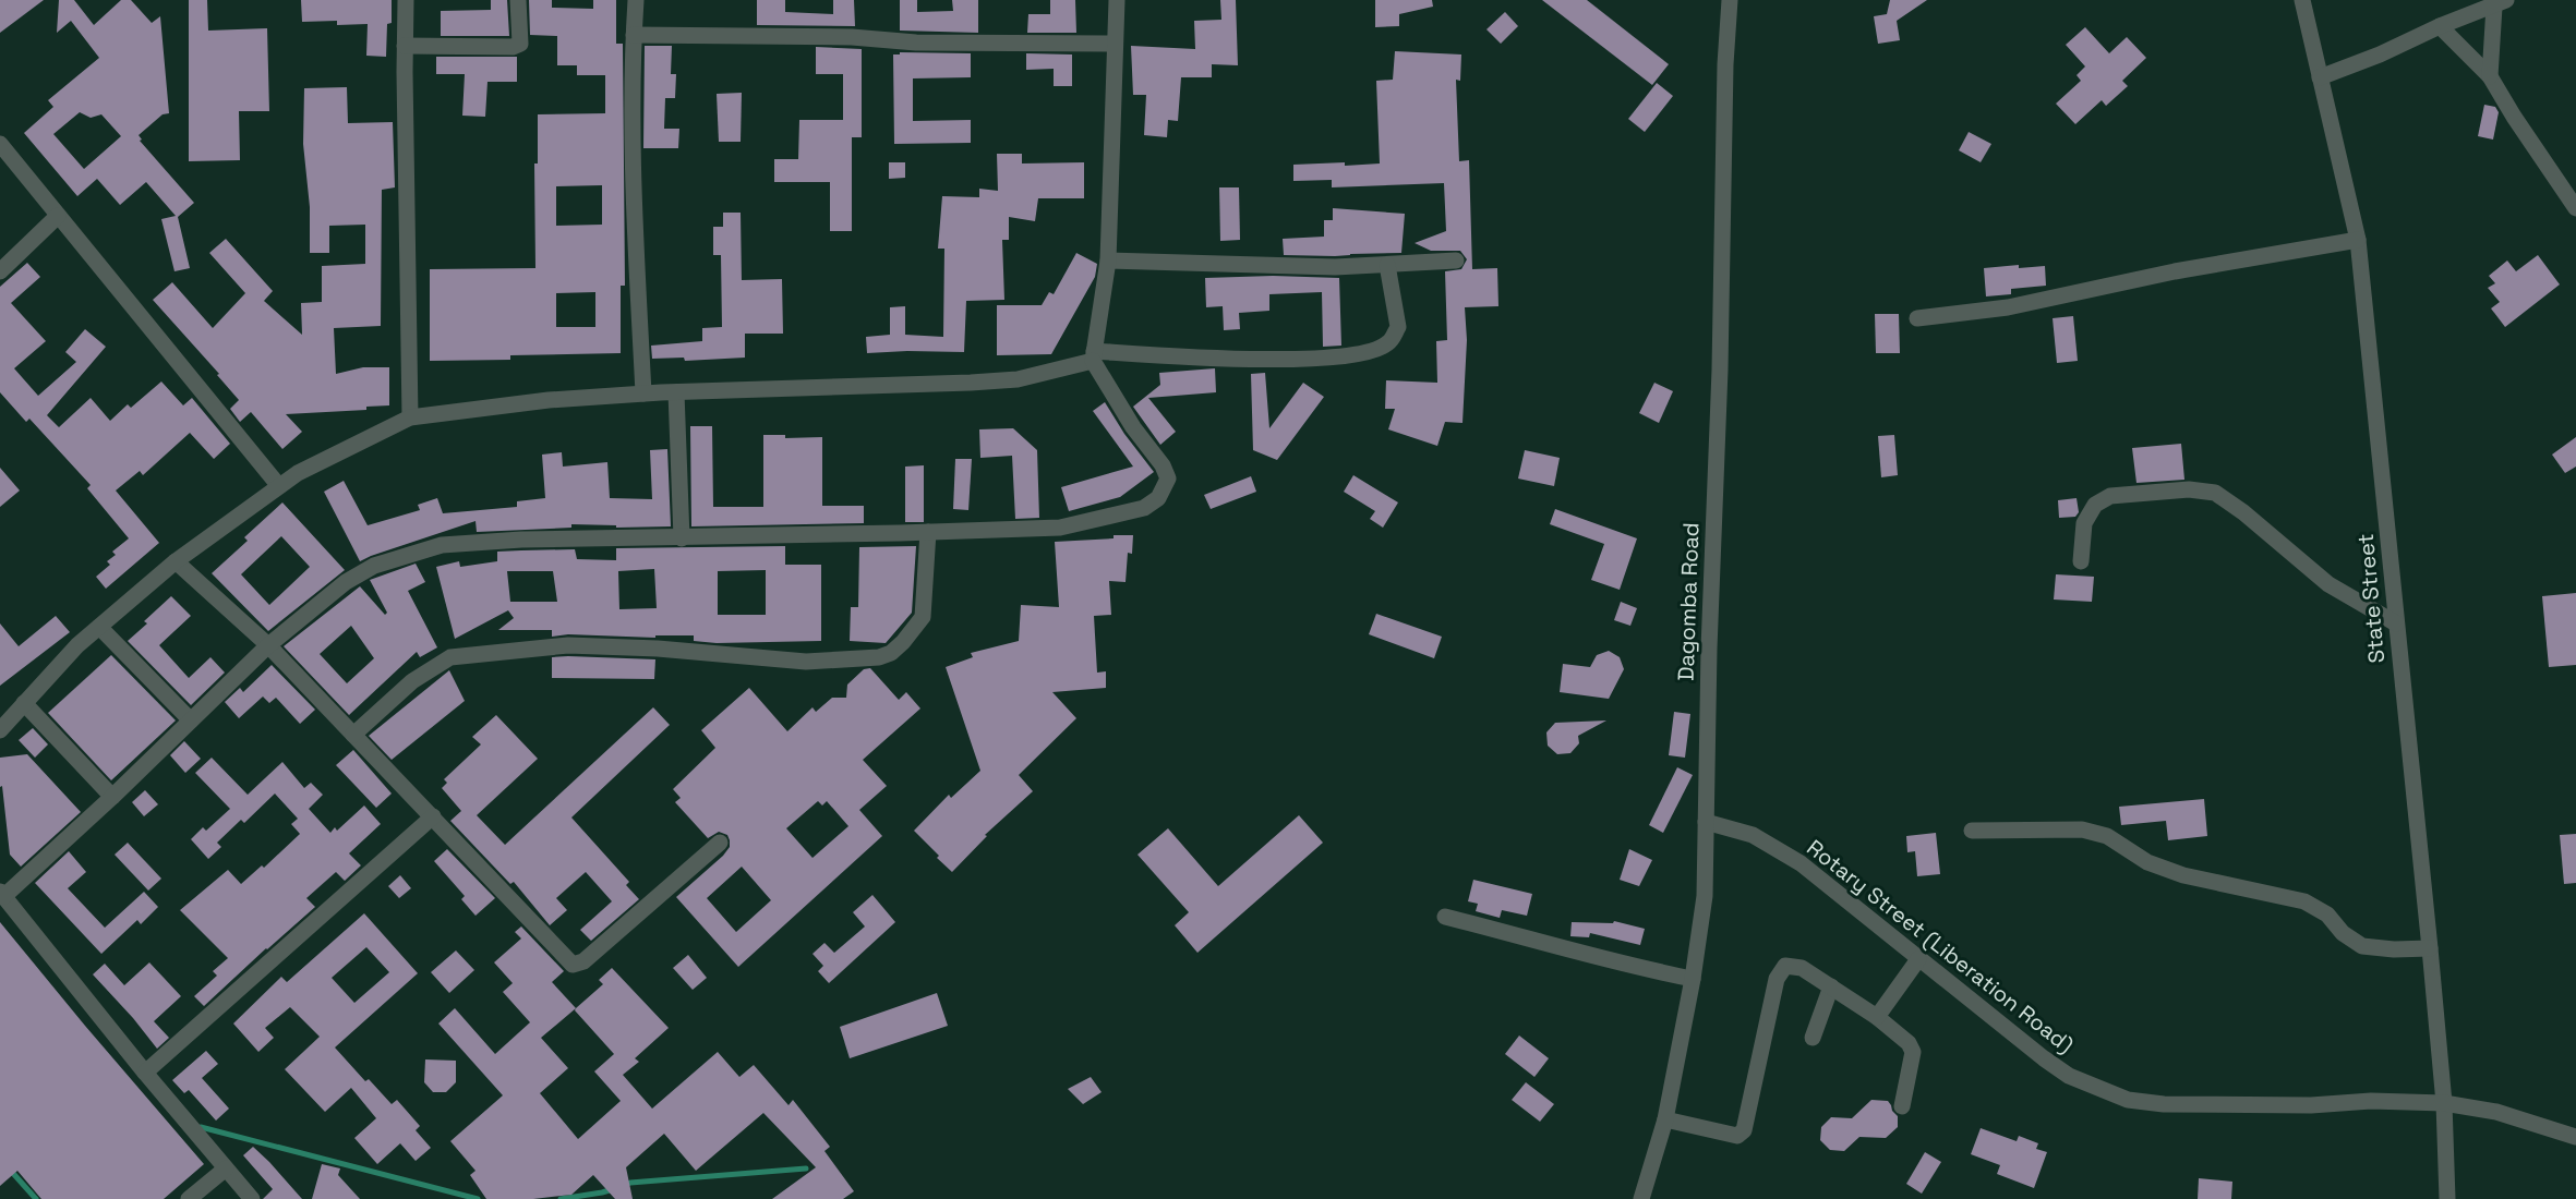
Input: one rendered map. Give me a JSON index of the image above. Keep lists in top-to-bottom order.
{
  "streets": {
    "street": ["State Street", "Dagomba Road", "Rotary Street (Liberation Road)"]
  },
  "crossings": [
    ["State Street", "Rotary Street (Liberation Road)"],
    ["Dagomba Road", "Rotary Street (Liberation Road)"]
  ]
}
